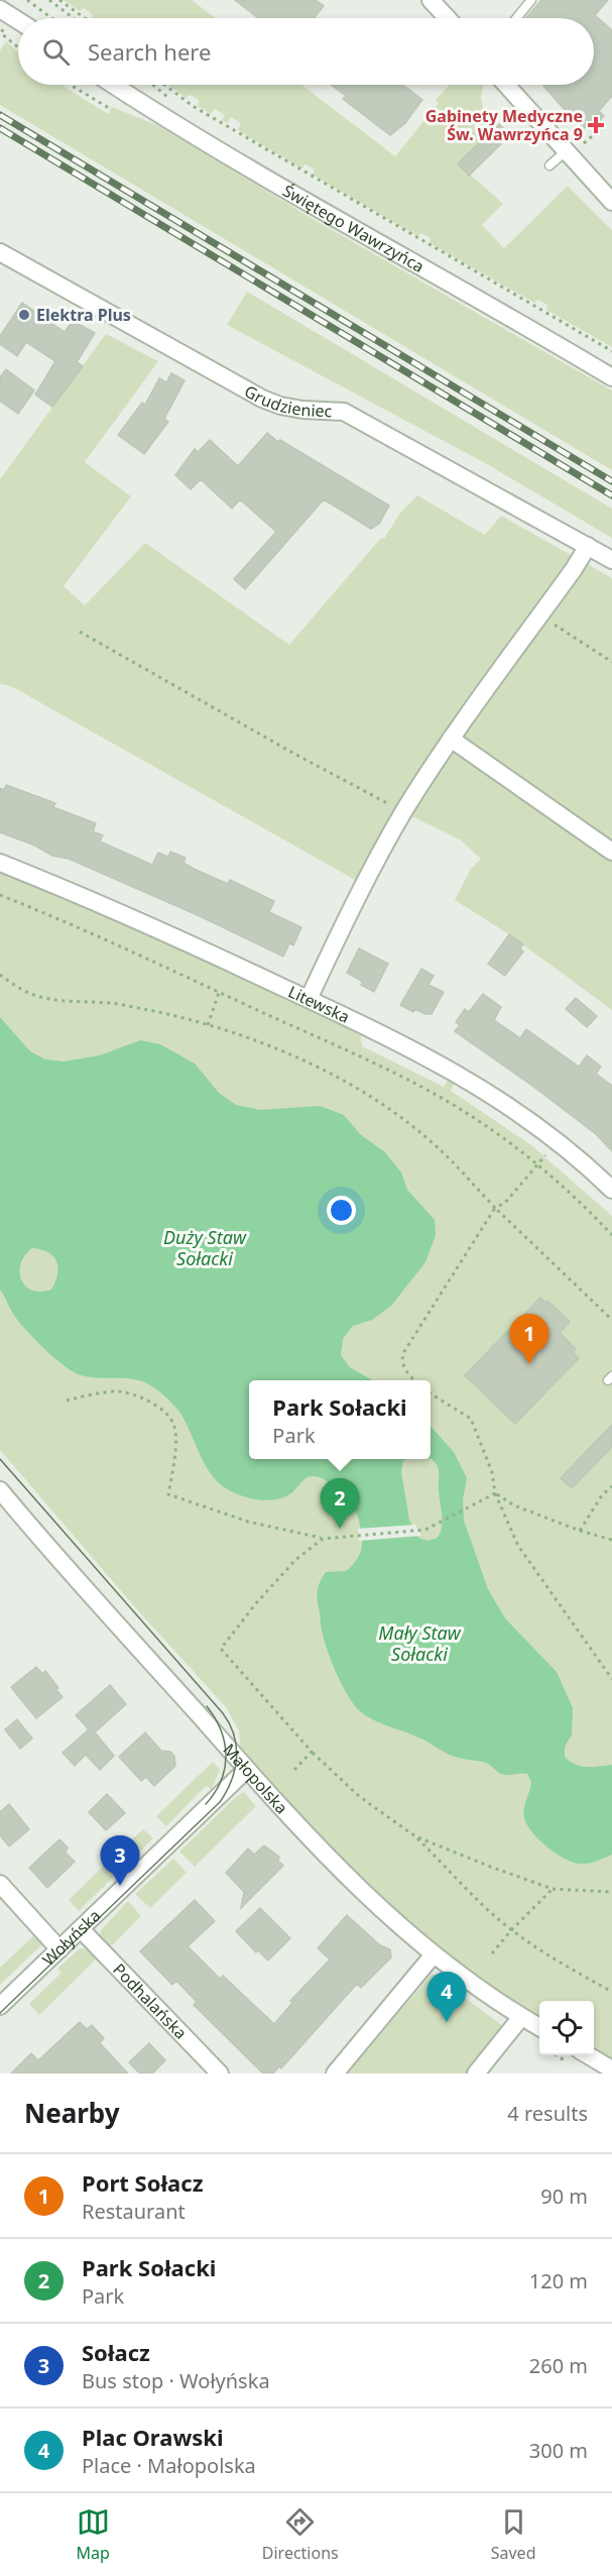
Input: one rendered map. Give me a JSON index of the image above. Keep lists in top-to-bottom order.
{
  "streets": {
    "street": [
      "Świętego Wawrzyńca",
      "Grudzieniec",
      "Litewska",
      "Małopolska",
      "Wołyńska",
      "Podhalańska"
    ]
  },
  "crossings": [
    ["Małopolska", "Wołyńska"],
    ["Wołyńska", "Podhalańska"]
  ],
  "water": ["Duży Staw Sołacki", "Mały Staw Sołacki"],
  "places": {
    "health": ["Gabinety Medyczne Św. Wawrzyńca 9"],
    "other": ["Elektra Plus"]
  },
  "page": {
    "search": "Search here",
    "pins": [
      "1",
      "2",
      "3",
      "4"
    ],
    "popup": ["Park Sołacki", "Park"],
    "heading": ["Nearby", "4 results"],
    "list": [
      {
        "mark": "1",
        "name": "Port Sołacz",
        "note": "Restaurant",
        "value": "90 m"
      },
      {
        "mark": "2",
        "name": "Park Sołacki",
        "note": "Park",
        "value": "120 m"
      },
      {
        "mark": "3",
        "name": "Sołacz",
        "note": "Bus stop · Wołyńska",
        "value": "260 m"
      },
      {
        "mark": "4",
        "name": "Plac Orawski",
        "note": "Place · Małopolska",
        "value": "300 m"
      }
    ],
    "nav": ["Map", "Directions", "Saved"]
  }
}
